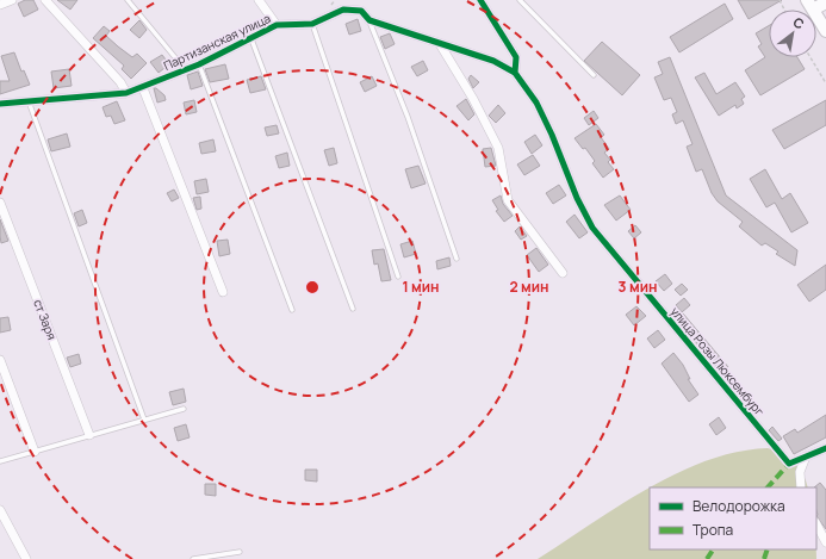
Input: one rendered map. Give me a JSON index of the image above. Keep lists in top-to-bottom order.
{
  "streets": {
    "street": ["Партизанская улица", "ст Заря", "улица Розы Люксембург"]
  },
  "crossings": [
    ["Партизанская улица", "улица Розы Люксембург"]
  ],
  "legend": ["Велодорожка", "Тропа"],
  "north": "top right",
  "rings": ["1 мин", "2 мин", "3 мин"]
}
